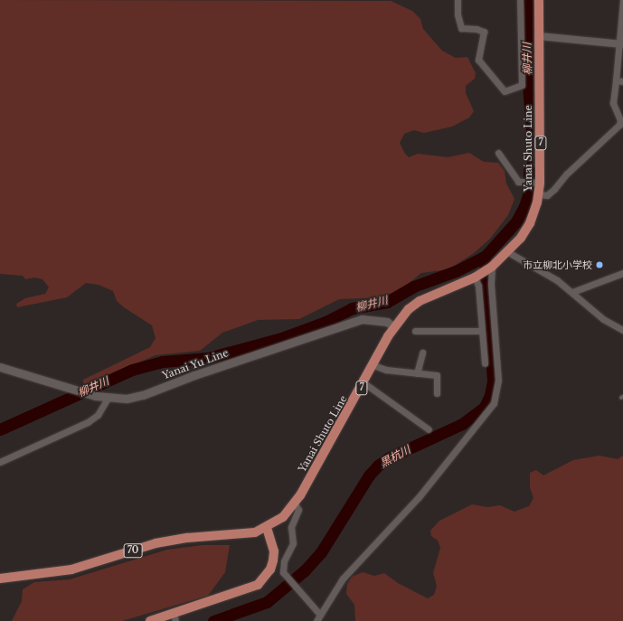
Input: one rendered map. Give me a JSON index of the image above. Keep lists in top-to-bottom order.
{
  "streets": {
    "main road": [
      "7",
      "Yanai Shuto Line",
      "Yanai Yu Line",
      "70"
    ]
  },
  "crossings": [
    ["Yanai Shuto Line", "Yanai Yu Line"],
    ["Yanai Shuto Line", "70"]
  ],
  "water": ["柳井川", "黒杭川"],
  "places": ["市立柳北小学校"]
}
